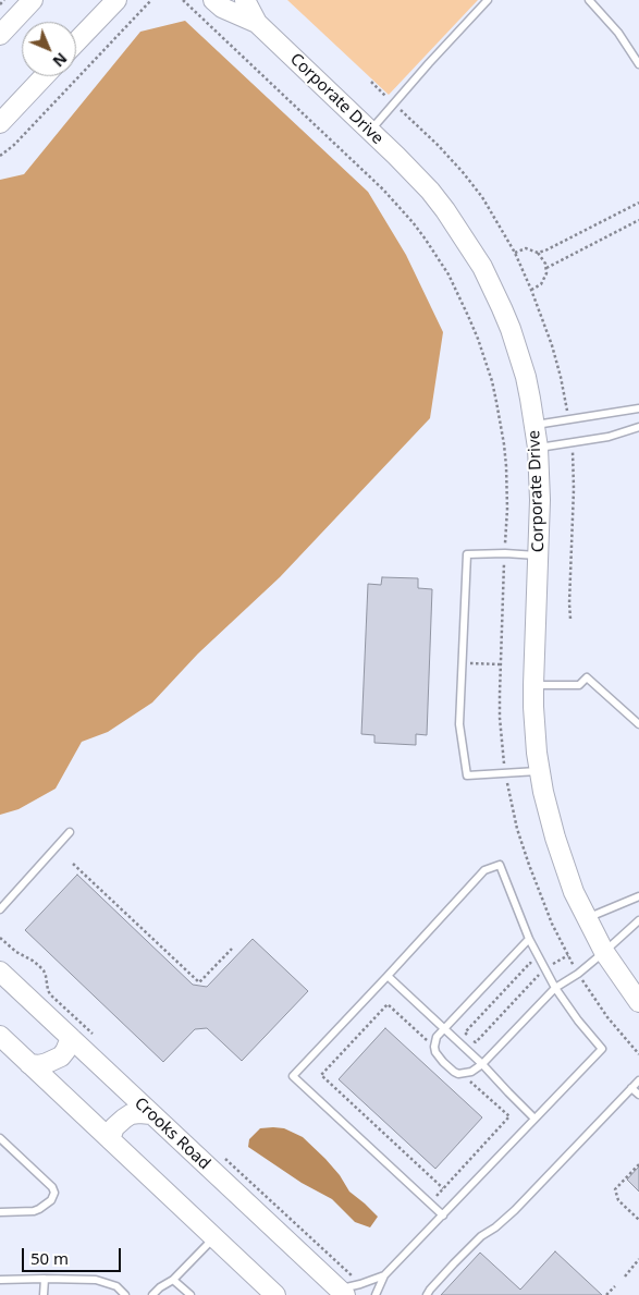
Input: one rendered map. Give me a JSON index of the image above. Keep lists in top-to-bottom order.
{
  "streets": {
    "street": ["Corporate Drive", "Crooks Road"]
  },
  "scale_bar": "50 m",
  "north": "bottom right"
}
